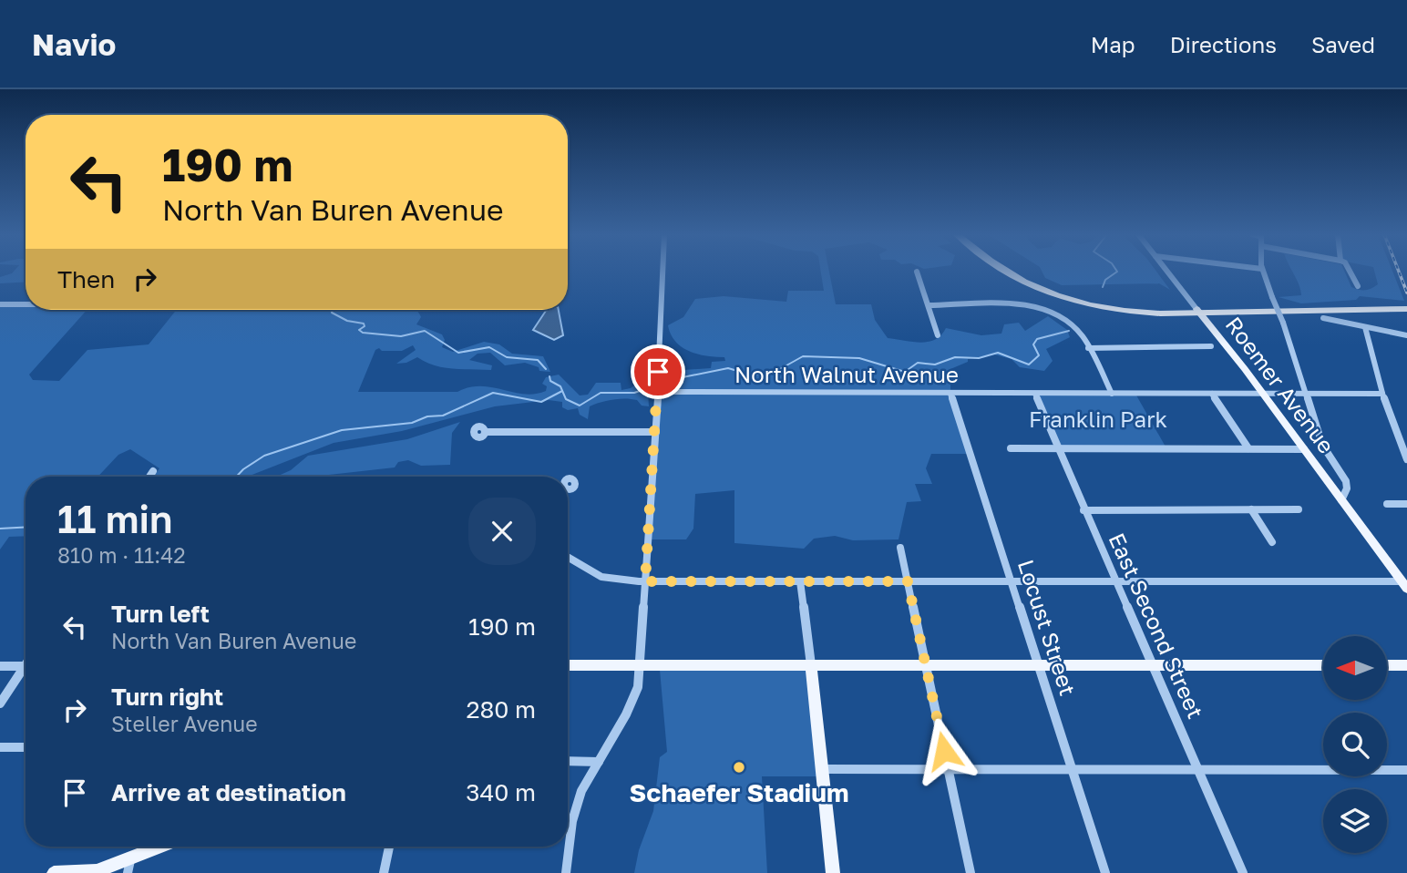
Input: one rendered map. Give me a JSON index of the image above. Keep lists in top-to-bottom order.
{
  "streets": {
    "main road": ["Roemer Avenue"],
    "street": ["North Walnut Avenue", "East Second Street", "Locust Street"]
  },
  "crossings": [
    ["North Walnut Avenue", "Roemer Avenue"],
    ["North Walnut Avenue", "East Second Street"],
    ["North Walnut Avenue", "Locust Street"]
  ],
  "parks": ["Franklin Park"],
  "places": ["Schaefer Stadium"],
  "north": "left",
  "page": {
    "header": "Navio",
    "nav": ["Map", "Directions", "Saved"],
    "turn": ["190 m", "North Van Buren Avenue"],
    "then": "Then",
    "heading": ["11 min", "810 m · 11:42"],
    "list": [
      {
        "name": "Turn left",
        "note": "North Van Buren Avenue",
        "value": "190 m"
      },
      {
        "name": "Turn right",
        "note": "Steller Avenue",
        "value": "280 m"
      },
      {
        "name": "Arrive at destination",
        "value": "340 m"
      }
    ]
  }
}
